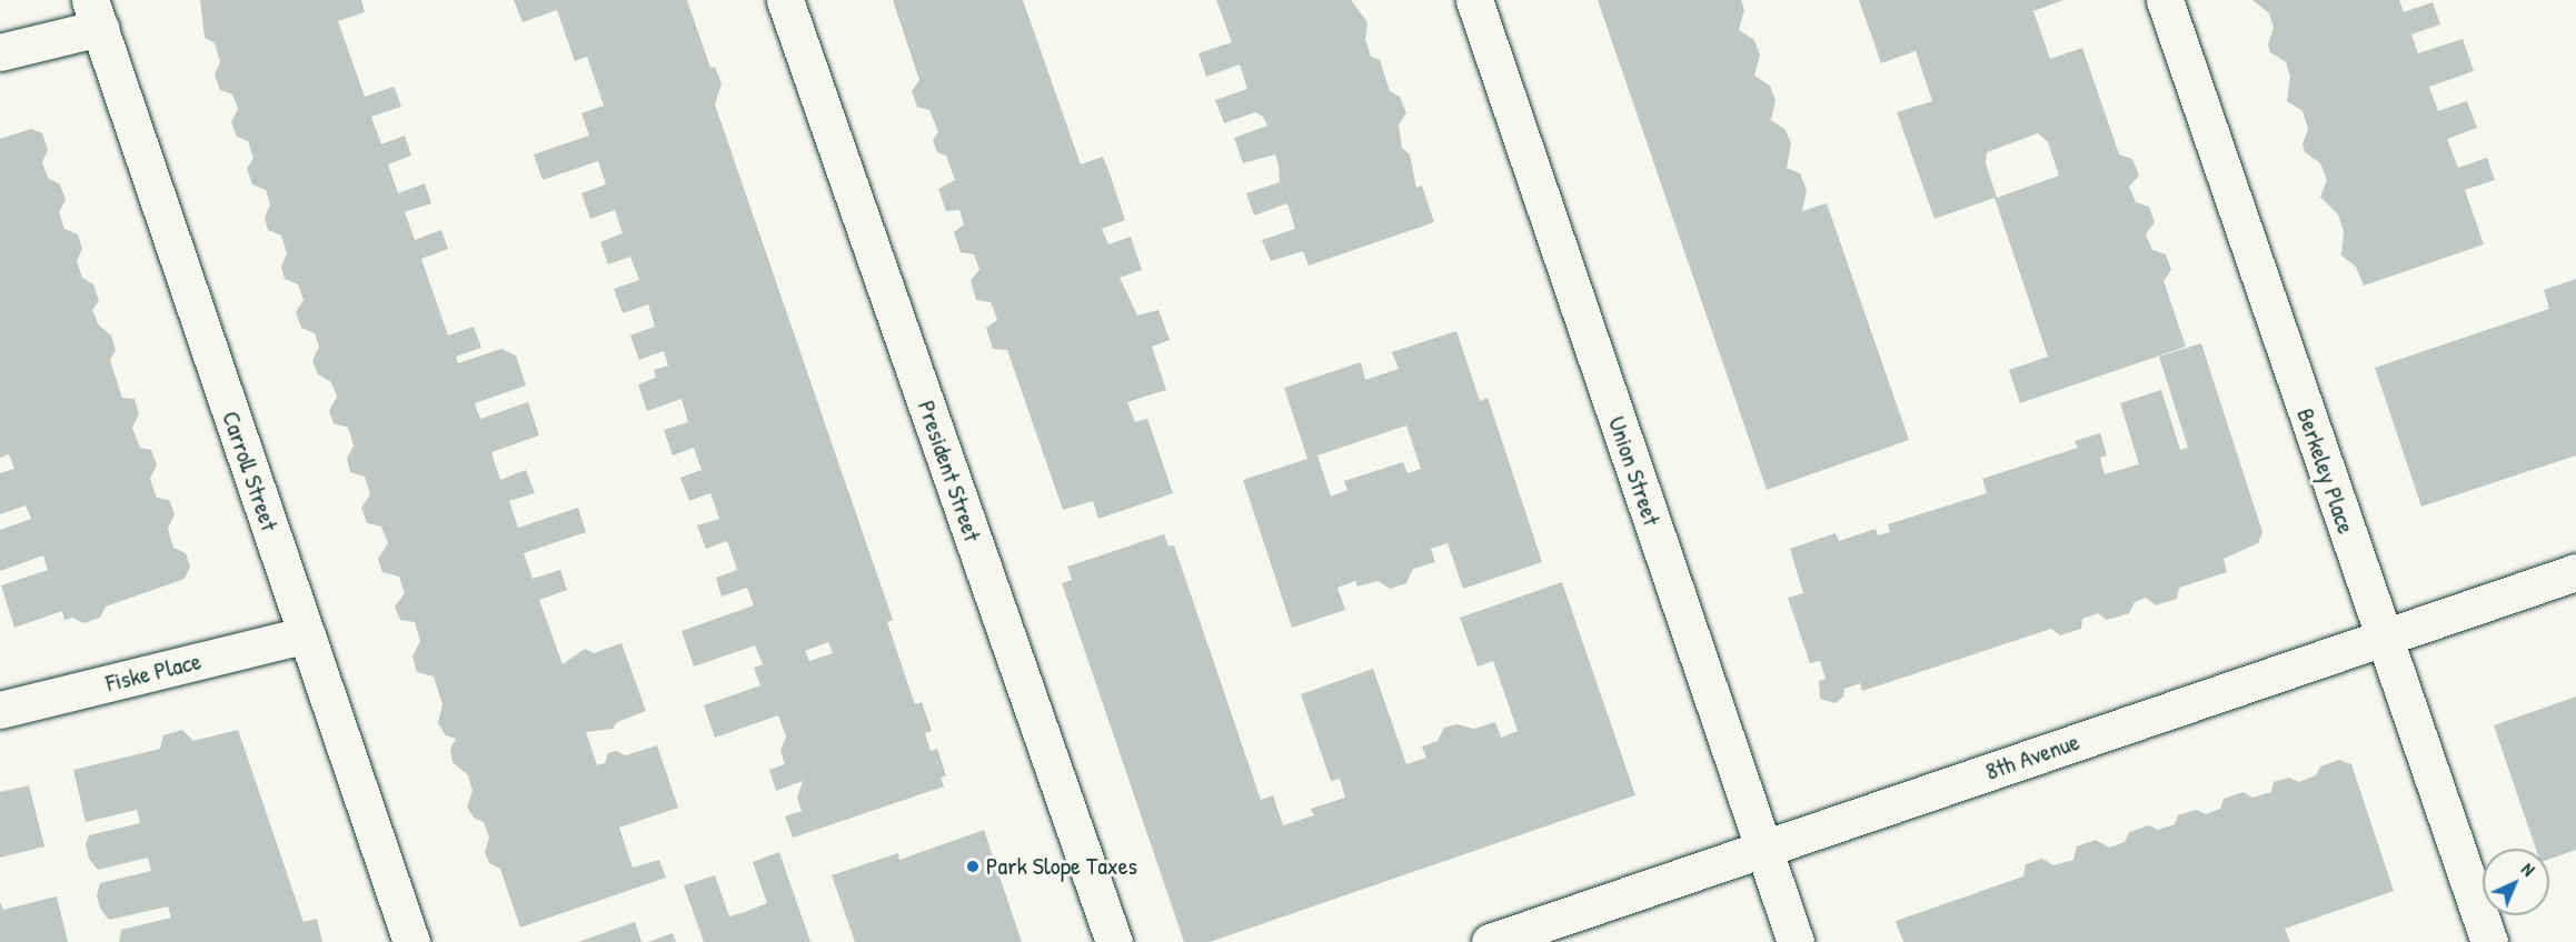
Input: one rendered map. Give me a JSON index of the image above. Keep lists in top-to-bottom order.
{
  "streets": {
    "street": [
      "Carroll Street",
      "President Street",
      "Union Street",
      "Berkeley Place",
      "Fiske Place",
      "8th Avenue"
    ]
  },
  "crossings": [
    ["Carroll Street", "Fiske Place"],
    ["Union Street", "8th Avenue"],
    ["Berkeley Place", "8th Avenue"]
  ],
  "places": ["Park Slope Taxes"],
  "north": "top right"
}
